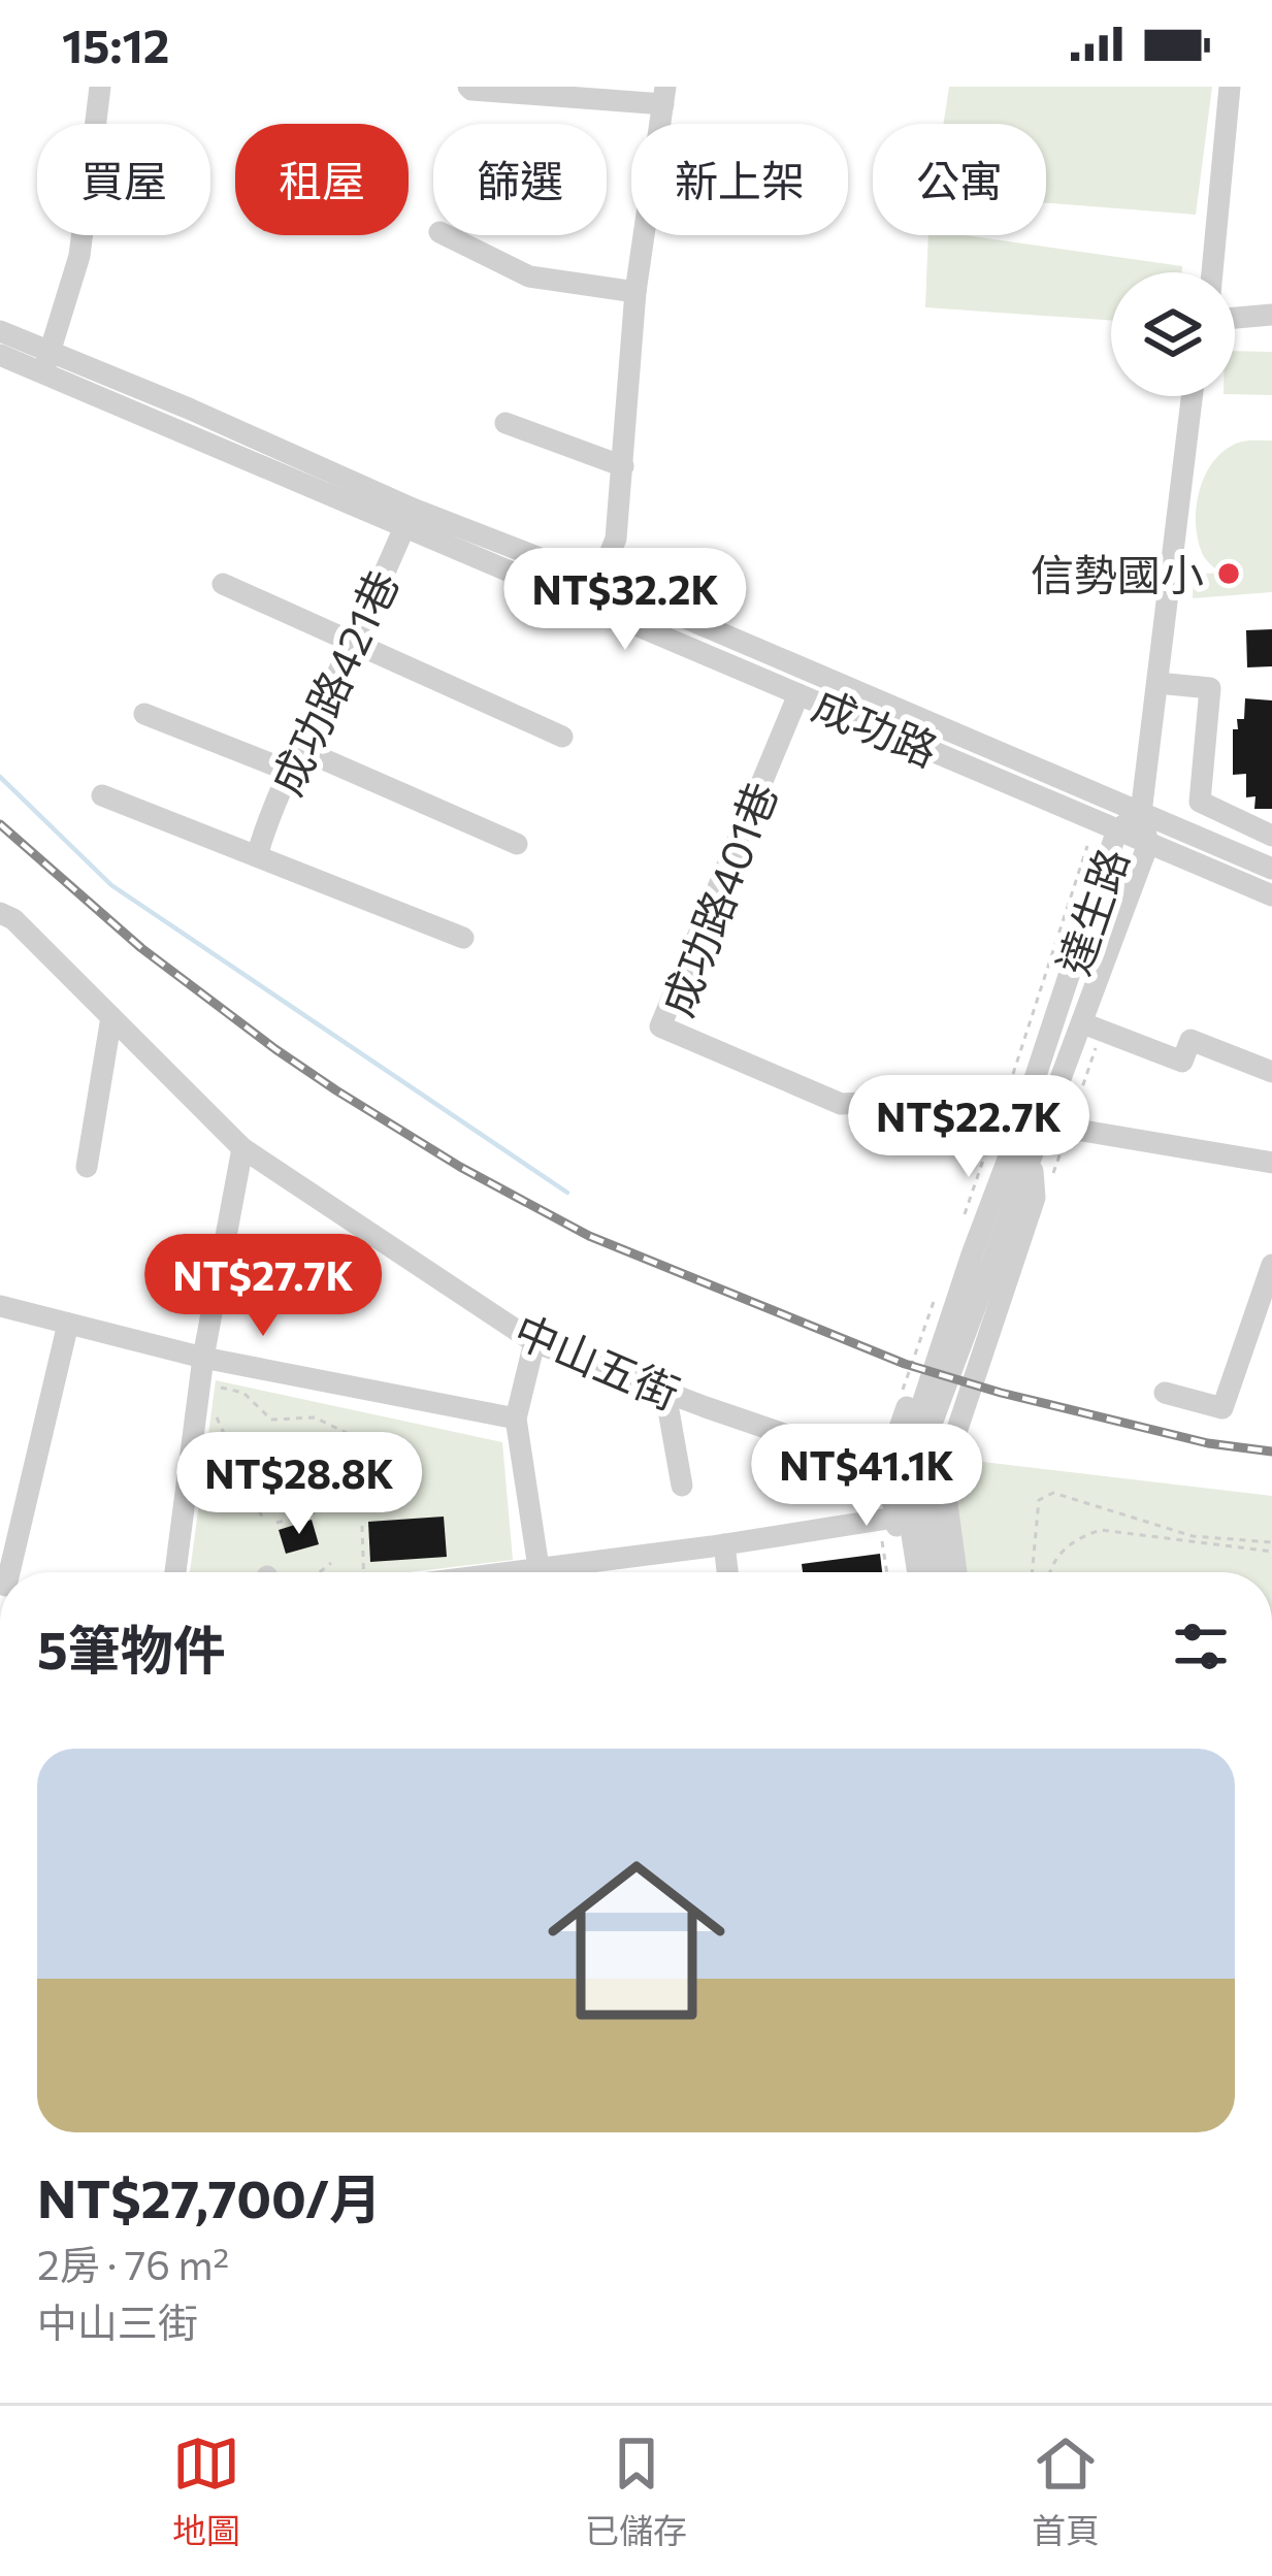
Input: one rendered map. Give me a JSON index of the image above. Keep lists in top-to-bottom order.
{
  "streets": {
    "street": [
      "成功路421巷",
      "成功路",
      "成功路401巷",
      "達生路",
      "中山五街"
    ]
  },
  "crossings": [
    ["成功路421巷", "成功路"],
    ["成功路", "成功路401巷"],
    ["成功路", "達生路"],
    ["成功路401巷", "達生路"]
  ],
  "places": ["信勢國小"],
  "page": {
    "status": "15:12",
    "chip": [
      "買屋",
      "租屋",
      "篩選",
      "新上架",
      "公寓"
    ],
    "price": [
      "NT$32.2K",
      "NT$22.7K",
      "NT$27.7K",
      "NT$41.1K",
      "NT$28.8K"
    ],
    "heading": "5筆物件",
    "list": [
      {
        "name": "NT$27,700/月",
        "note": "2房 · 76 m² · 中山三街"
      }
    ],
    "tabs": ["地圖", "已儲存", "首頁"]
  }
}
